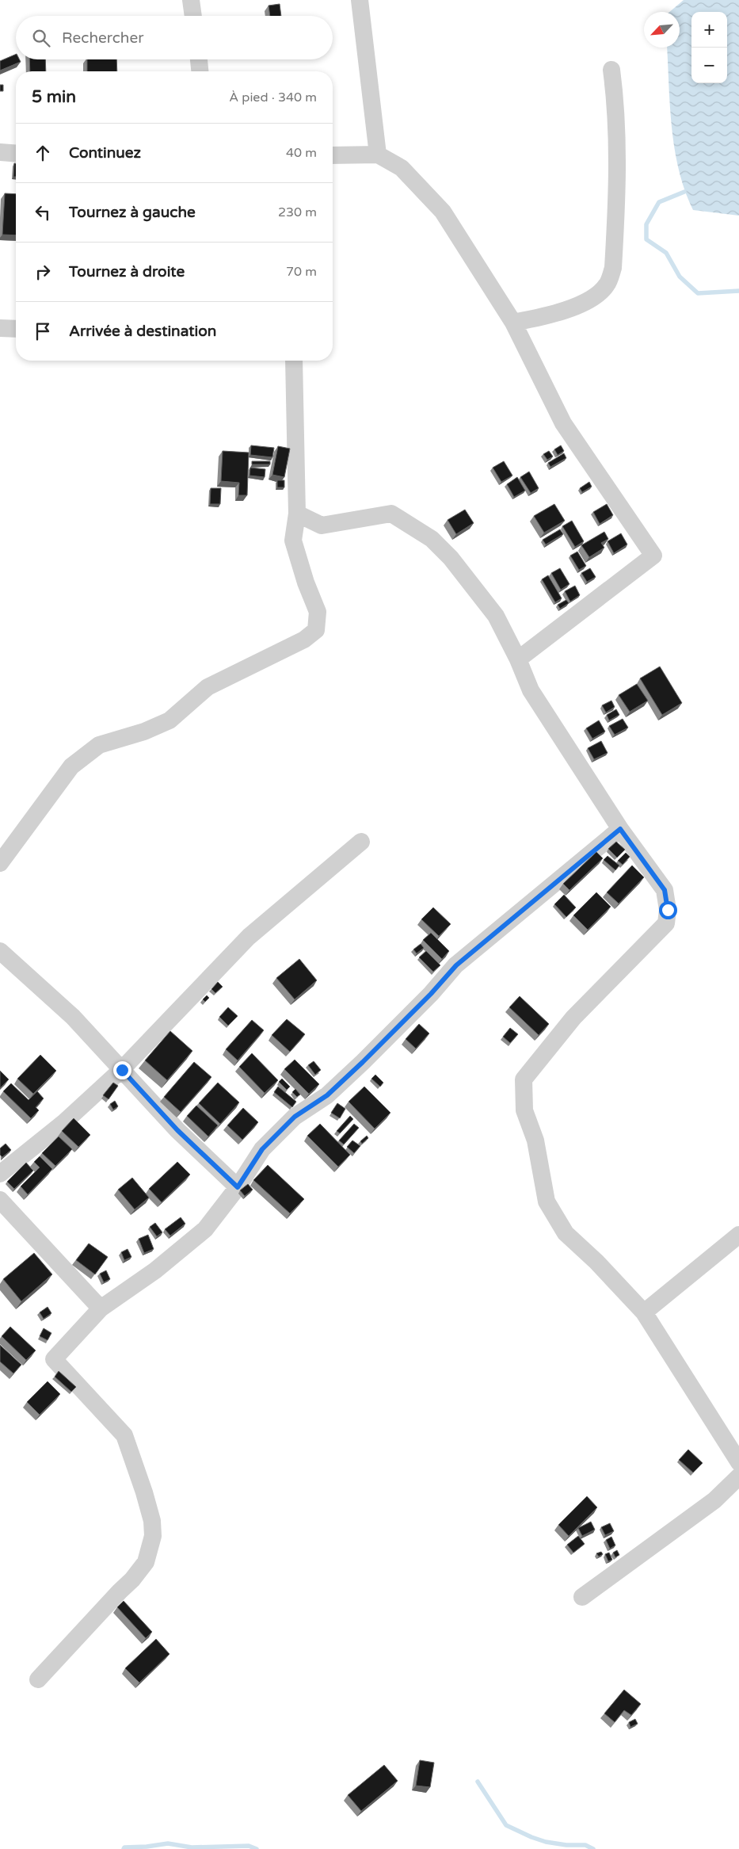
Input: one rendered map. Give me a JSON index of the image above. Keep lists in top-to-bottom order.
{
  "north": "bottom left",
  "page": {
    "map_buttons": ["+", "−"],
    "search": "Rechercher",
    "heading": ["5 min", "À pied · 340 m"],
    "list": [
      ["Continuez", "40 m"],
      ["Tournez à gauche", "230 m"],
      ["Tournez à droite", "70 m"],
      "Arrivée à destination"
    ]
  }
}
